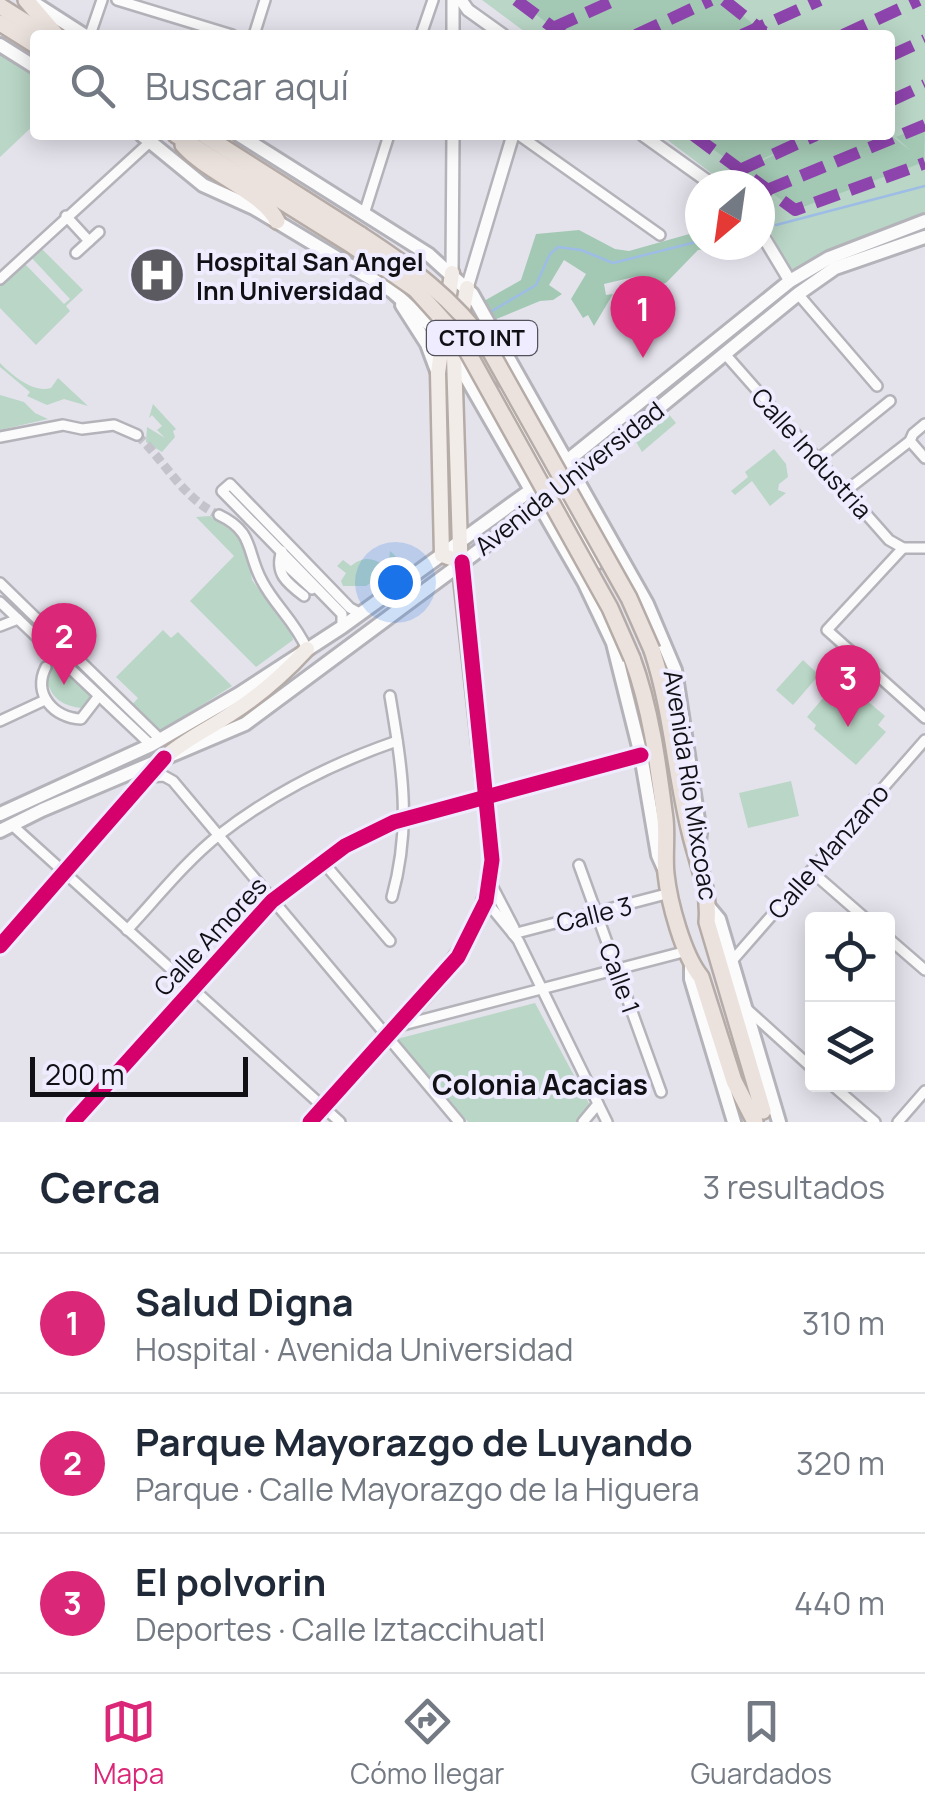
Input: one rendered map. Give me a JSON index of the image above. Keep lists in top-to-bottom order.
{
  "streets": {
    "highway": ["CTO INT", "Avenida Río Mixcoac"],
    "main road": ["Avenida Universidad"],
    "street": [
      "Calle Industria",
      "Calle Manzano",
      "Calle 3",
      "Calle Amores",
      "Calle 1"
    ]
  },
  "crossings": [
    ["CTO INT", "Avenida Universidad"],
    ["CTO INT", "Avenida Río Mixcoac"],
    ["Calle Industria", "Avenida Universidad"],
    ["Avenida Universidad", "Avenida Río Mixcoac"],
    ["Avenida Río Mixcoac", "Calle Manzano"],
    ["Avenida Río Mixcoac", "Calle 3"],
    ["Avenida Río Mixcoac", "Calle Amores"],
    ["Calle 3", "Calle 1"]
  ],
  "districts": ["Colonia Acacias"],
  "places": {
    "hospital": ["Hospital San Angel Inn Universidad"]
  },
  "scale_bar": "200 m",
  "north": "bottom left",
  "page": {
    "search": "Buscar aquí",
    "pins": ["1", "2", "3"],
    "scale": "200 m",
    "heading": ["Cerca", "3 resultados"],
    "list": [
      {
        "mark": "1",
        "name": "Salud Digna",
        "note": "Hospital · Avenida Universidad",
        "value": "310 m"
      },
      {
        "mark": "2",
        "name": "Parque Mayorazgo de Luyando",
        "note": "Parque · Calle Mayorazgo de la Higuera",
        "value": "320 m"
      },
      {
        "mark": "3",
        "name": "El polvorin",
        "note": "Deportes · Calle Iztaccihuatl",
        "value": "440 m"
      }
    ],
    "nav": ["Mapa", "Cómo llegar", "Guardados"]
  }
}
